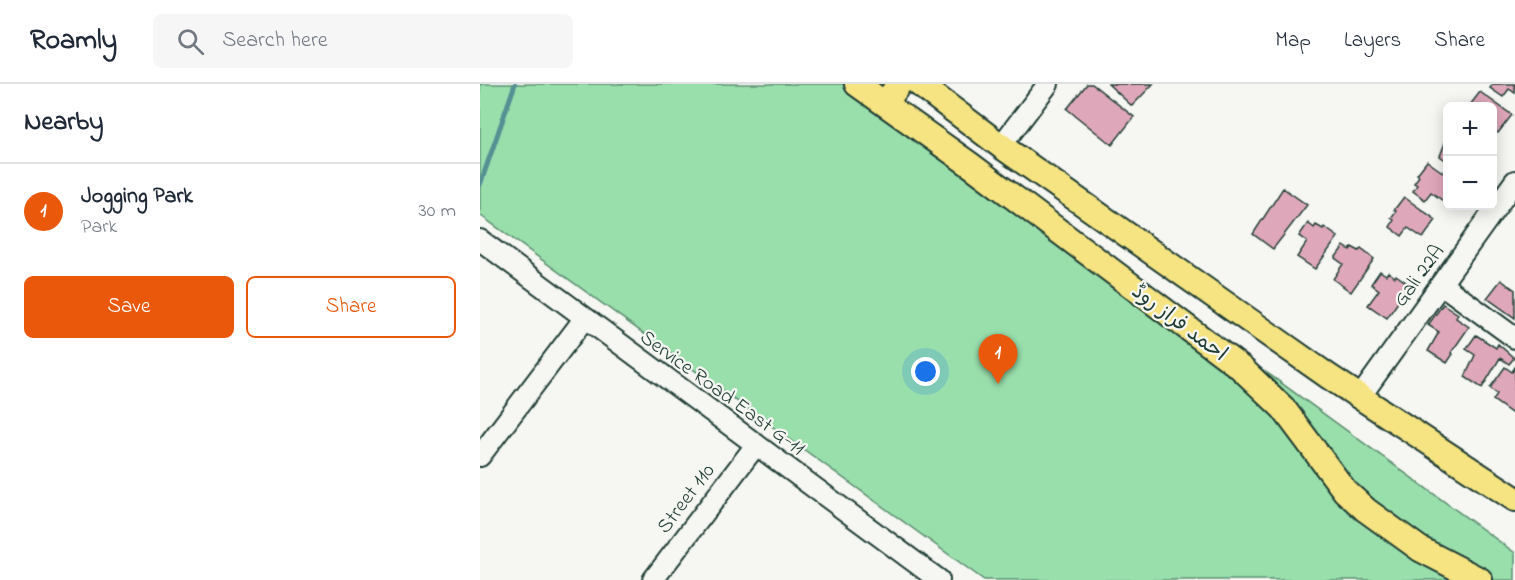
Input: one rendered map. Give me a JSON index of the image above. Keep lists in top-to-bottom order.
{
  "streets": {
    "main road": ["احمد فراز روڈ"],
    "street": ["Gali 22A", "Service Road East G-11", "Street 110"]
  },
  "crossings": [
    ["Gali 22A", "احمد فراز روڈ"],
    ["Service Road East G-11", "Street 110"]
  ],
  "page": {
    "header": "Roamly",
    "search": "Search here",
    "nav": ["Map", "Layers", "Share"],
    "heading": "Nearby",
    "map_buttons": ["+", "−"],
    "list": [
      {
        "mark": "1",
        "name": "Jogging Park",
        "note": "Park",
        "value": "30 m"
      }
    ],
    "buttons": ["Save", "Share"],
    "pins": "1"
  }
}
